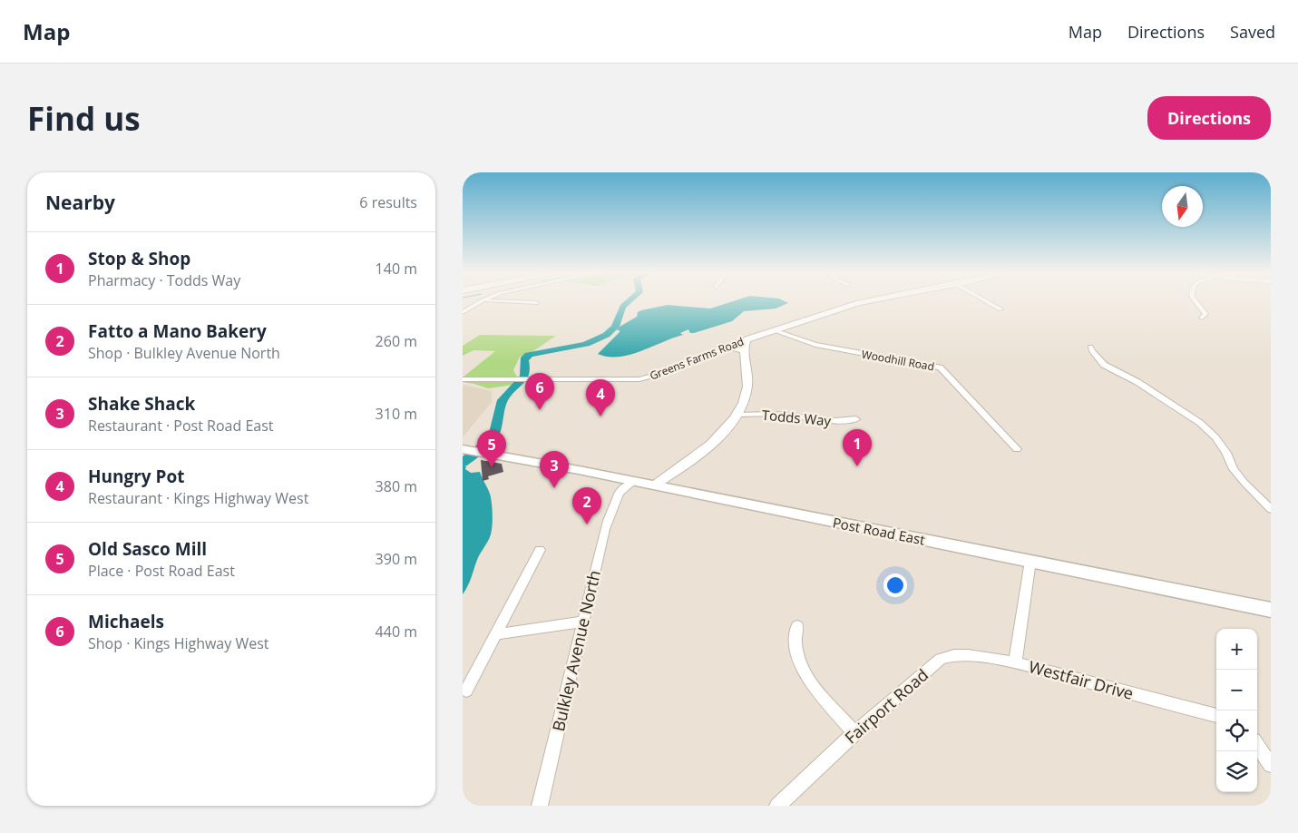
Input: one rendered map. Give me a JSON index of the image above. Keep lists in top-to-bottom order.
{
  "streets": {
    "main road": ["Post Road East"],
    "street": [
      "Greens Farms Road",
      "Woodhill Road",
      "Todds Way",
      "Bulkley Avenue North",
      "Westfair Drive",
      "Fairport Road"
    ]
  },
  "crossings": [
    ["Greens Farms Road", "Woodhill Road"],
    ["Post Road East", "Bulkley Avenue North"],
    ["Post Road East", "Westfair Drive"],
    ["Westfair Drive", "Fairport Road"]
  ],
  "north": "bottom",
  "page": {
    "header": "Map",
    "nav": ["Map", "Directions", "Saved"],
    "buttons": "Directions",
    "title": "Find us",
    "heading": ["Nearby", "6 results"],
    "list": [
      {
        "mark": "1",
        "name": "Stop & Shop",
        "note": "Pharmacy · Todds Way",
        "value": "140 m"
      },
      {
        "mark": "2",
        "name": "Fatto a Mano Bakery",
        "note": "Shop · Bulkley Avenue North",
        "value": "260 m"
      },
      {
        "mark": "3",
        "name": "Shake Shack",
        "note": "Restaurant · Post Road East",
        "value": "310 m"
      },
      {
        "mark": "4",
        "name": "Hungry Pot",
        "note": "Restaurant · Kings Highway West",
        "value": "380 m"
      },
      {
        "mark": "5",
        "name": "Old Sasco Mill",
        "note": "Place · Post Road East",
        "value": "390 m"
      },
      {
        "mark": "6",
        "name": "Michaels",
        "note": "Shop · Kings Highway West",
        "value": "440 m"
      }
    ],
    "pins": [
      "6",
      "4",
      "1",
      "5",
      "3",
      "2"
    ],
    "map_buttons": ["+", "−"]
  }
}
